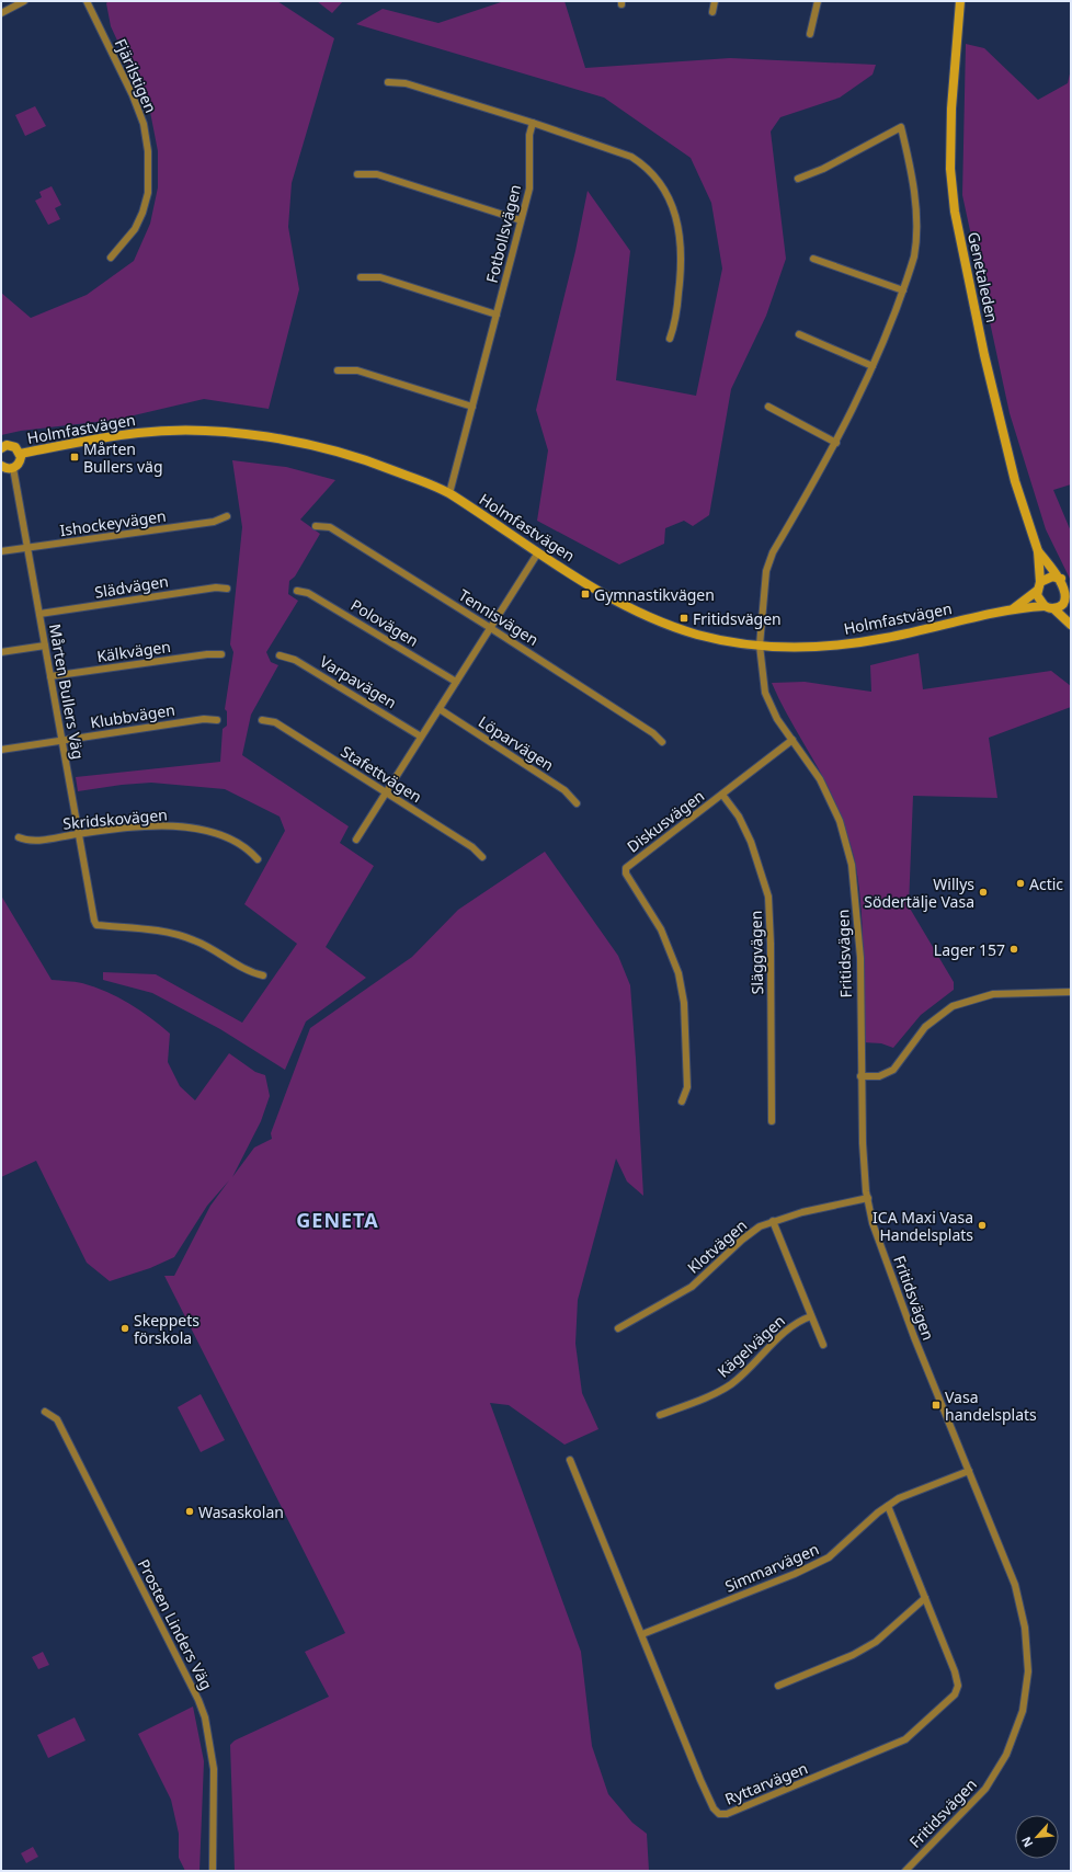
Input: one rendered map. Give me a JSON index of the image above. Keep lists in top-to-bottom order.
{
  "streets": {
    "street": [
      "Fjärilstigen",
      "Fotbollsvägen",
      "Genetaleden",
      "Holmfastvägen",
      "Ishockeyvägen",
      "Slädvägen",
      "Tennisvägen",
      "Polovägen",
      "Kälkvägen",
      "Varpavägen",
      "Mårten Bullers Väg",
      "Klubbvägen",
      "Löparvägen",
      "Stafettvägen",
      "Skridskovägen",
      "Diskusvägen",
      "Släggvägen",
      "Fritidsvägen",
      "Klotvägen",
      "Kägelvägen",
      "Simmarvägen",
      "Prosten Linders Väg",
      "Ryttarvägen"
    ]
  },
  "crossings": [
    ["Fotbollsvägen", "Holmfastvägen"],
    ["Genetaleden", "Holmfastvägen"],
    ["Holmfastvägen", "Fritidsvägen"],
    ["Ishockeyvägen", "Mårten Bullers Väg"],
    ["Slädvägen", "Mårten Bullers Väg"],
    ["Kälkvägen", "Mårten Bullers Väg"],
    ["Mårten Bullers Väg", "Klubbvägen"],
    ["Mårten Bullers Väg", "Skridskovägen"],
    ["Diskusvägen", "Släggvägen"],
    ["Diskusvägen", "Fritidsvägen"],
    ["Fritidsvägen", "Klotvägen"],
    ["Fritidsvägen", "Simmarvägen"],
    ["Simmarvägen", "Ryttarvägen"]
  ],
  "districts": ["GENETA"],
  "places": {
    "transit": [
      "Mårten Bullers väg",
      "Gymnastikvägen",
      "Fritidsvägen",
      "Vasa handelsplats"
    ],
    "other": [
      "Actic",
      "Willys Södertälje Vasa",
      "Lager 157",
      "ICA Maxi Vasa Handelsplats",
      "Skeppets förskola",
      "Wasaskolan"
    ]
  },
  "north": "bottom left"
}
